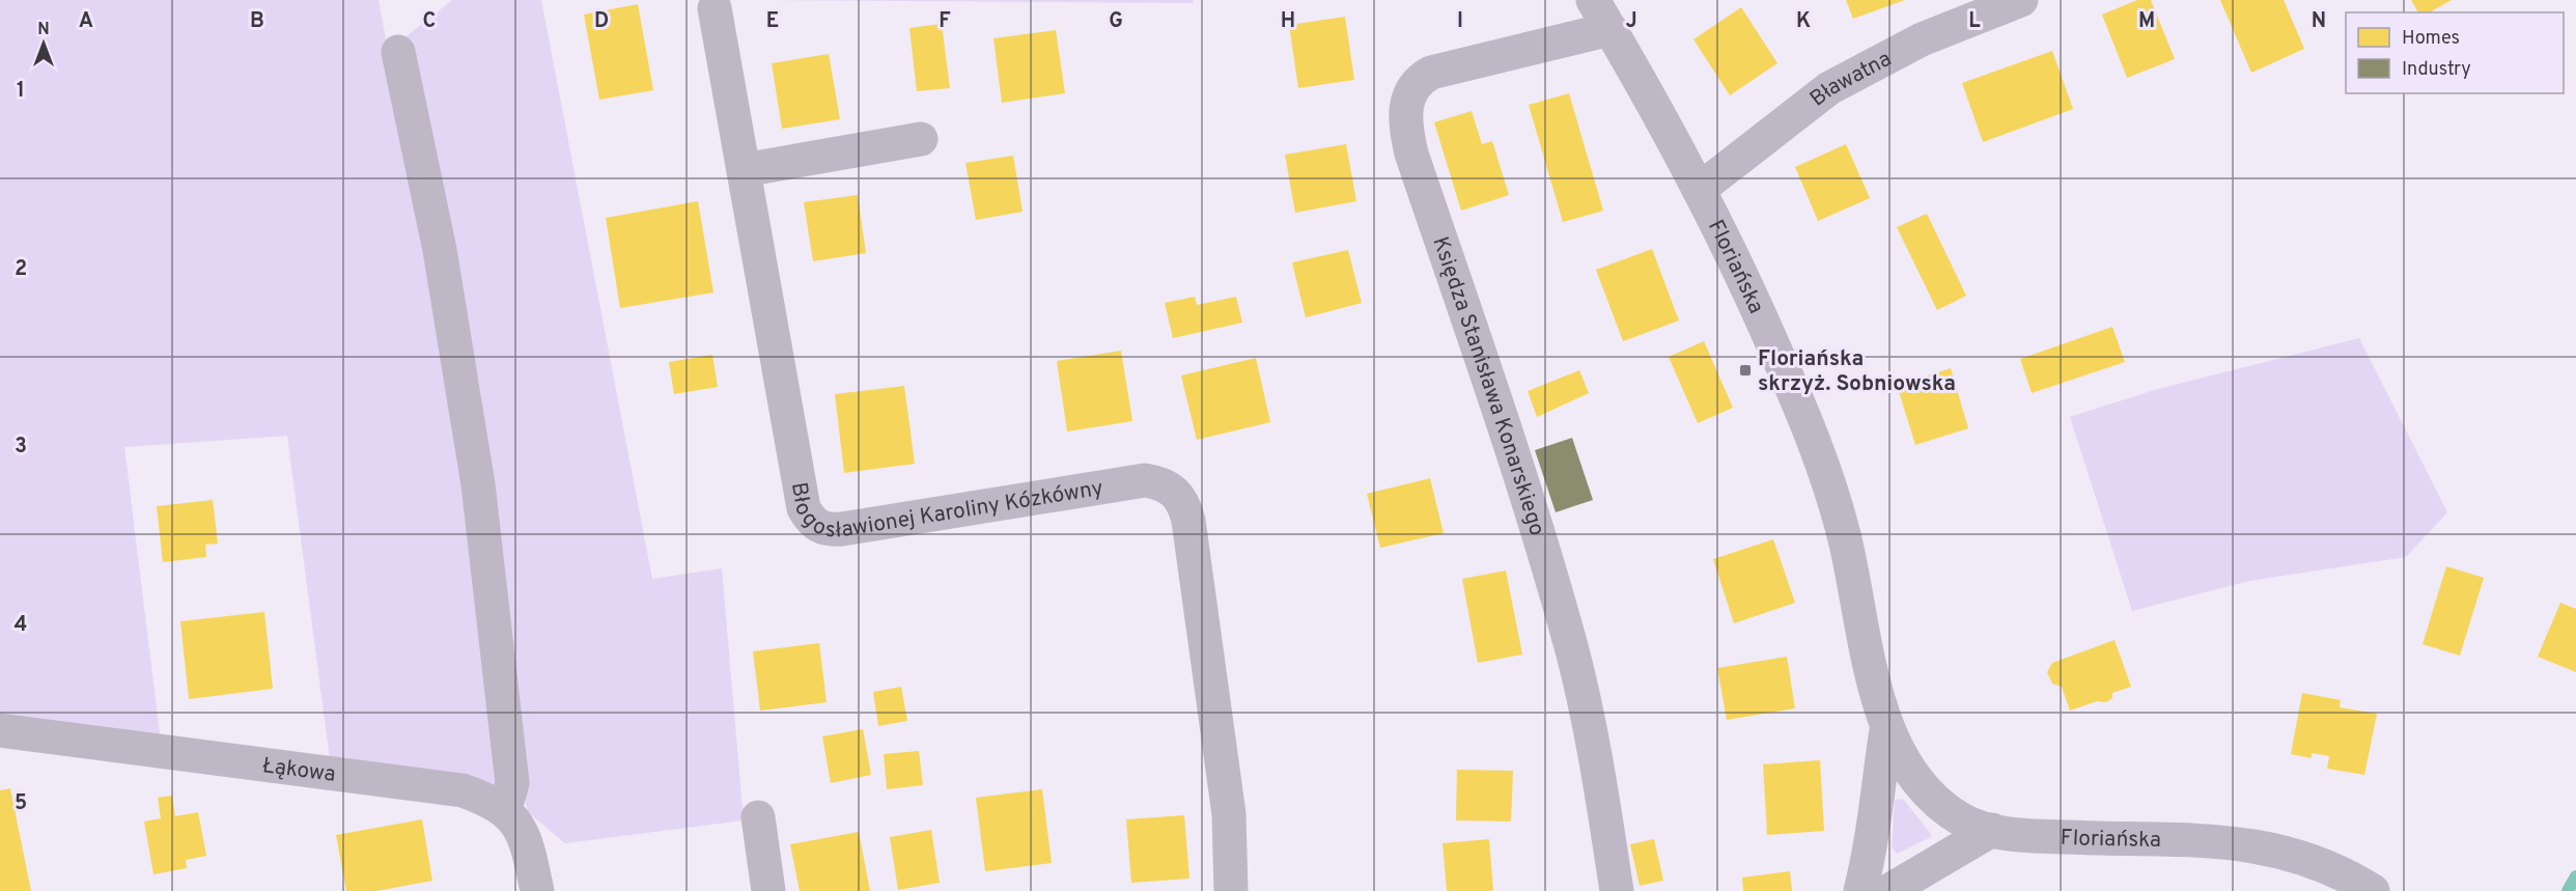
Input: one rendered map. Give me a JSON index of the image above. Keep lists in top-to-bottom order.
{
  "streets": {
    "street": [
      "Bławatna",
      "Floriańska",
      "Księdza Stanisława Konarskiego",
      "Błogosławionej Karoliny Kózkówny",
      "Łąkowa"
    ]
  },
  "crossings": [
    ["Bławatna", "Floriańska"],
    ["Floriańska", "Księdza Stanisława Konarskiego"]
  ],
  "places": {
    "transit": ["Floriańska skrzyż. Sobniowska"]
  },
  "legend": ["Homes", "Industry"],
  "north": "top",
  "grid": {
    "columns": [
      "A",
      "B",
      "C",
      "D",
      "E",
      "F",
      "G",
      "H",
      "I",
      "J",
      "K",
      "L",
      "M",
      "N"
    ],
    "rows": [
      "1",
      "2",
      "3",
      "4",
      "5"
    ]
  }
}
